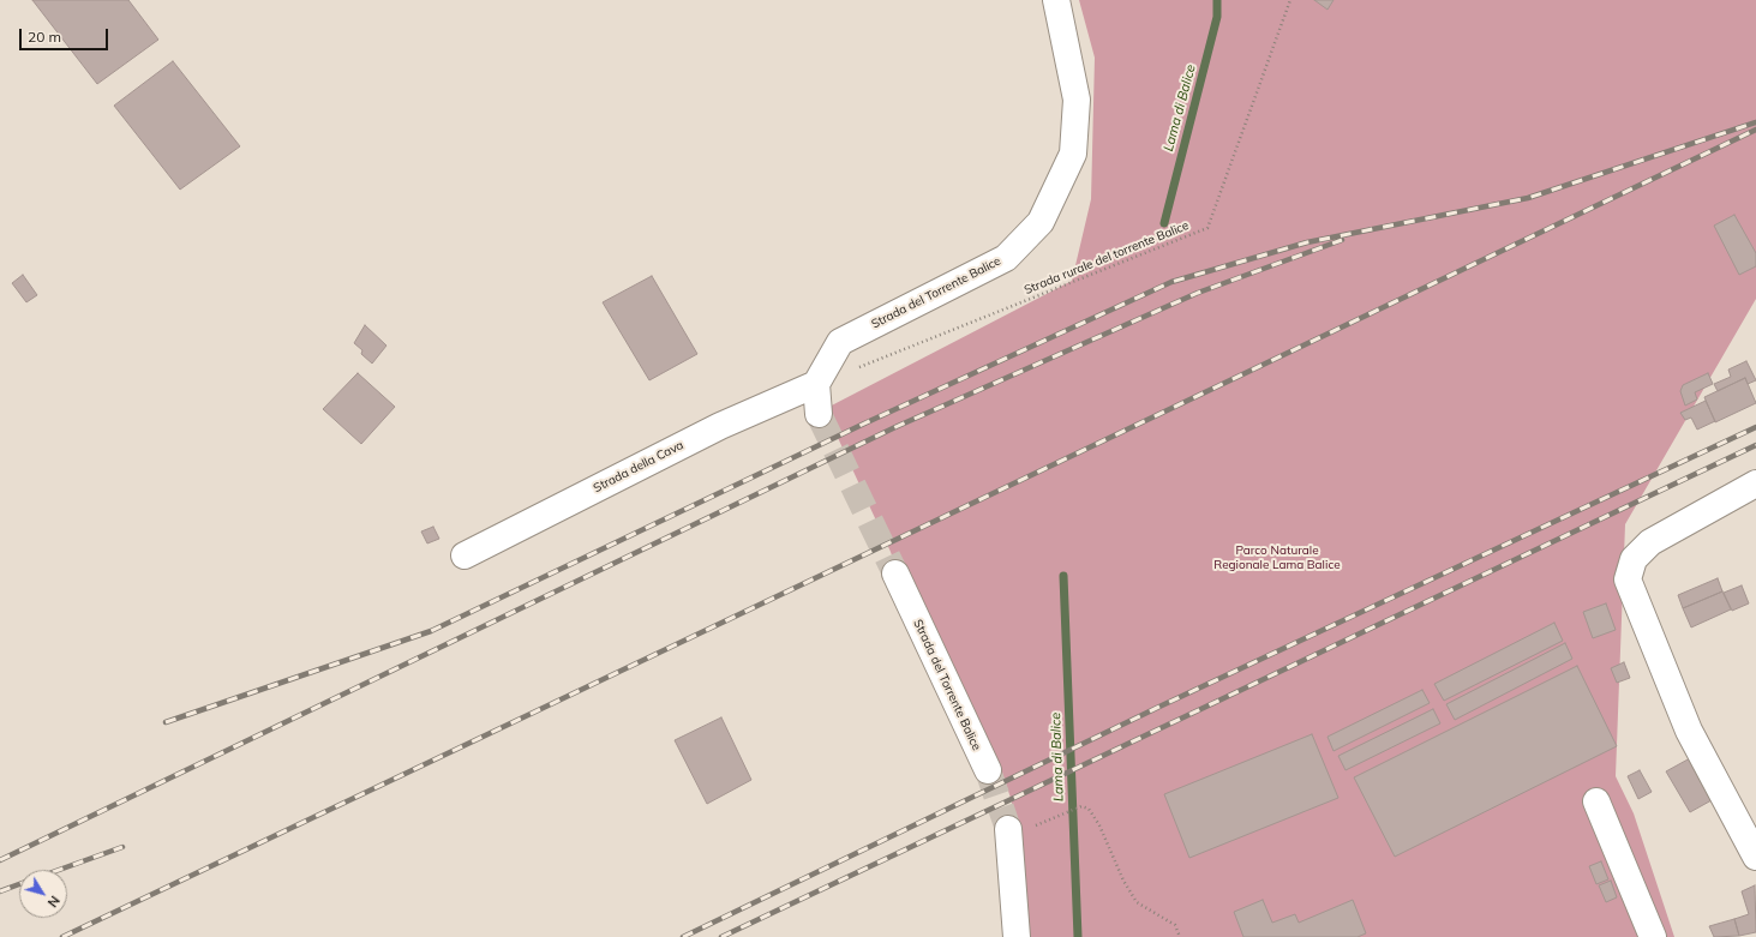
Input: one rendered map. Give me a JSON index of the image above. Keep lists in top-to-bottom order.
{
  "streets": {
    "street": ["Strada del Torrente Balice", "Strada della Cava"],
    "path": ["Strada rurale del torrente Balice"]
  },
  "crossings": [
    ["Strada rurale del torrente Balice", "Strada del Torrente Balice"],
    ["Strada rurale del torrente Balice", "Strada della Cava"],
    ["Strada del Torrente Balice", "Strada della Cava"]
  ],
  "water": ["Lama di Balice"],
  "parks": ["Parco Naturale Regionale Lama Balice"],
  "scale_bar": "20 m",
  "north": "bottom right"
}
